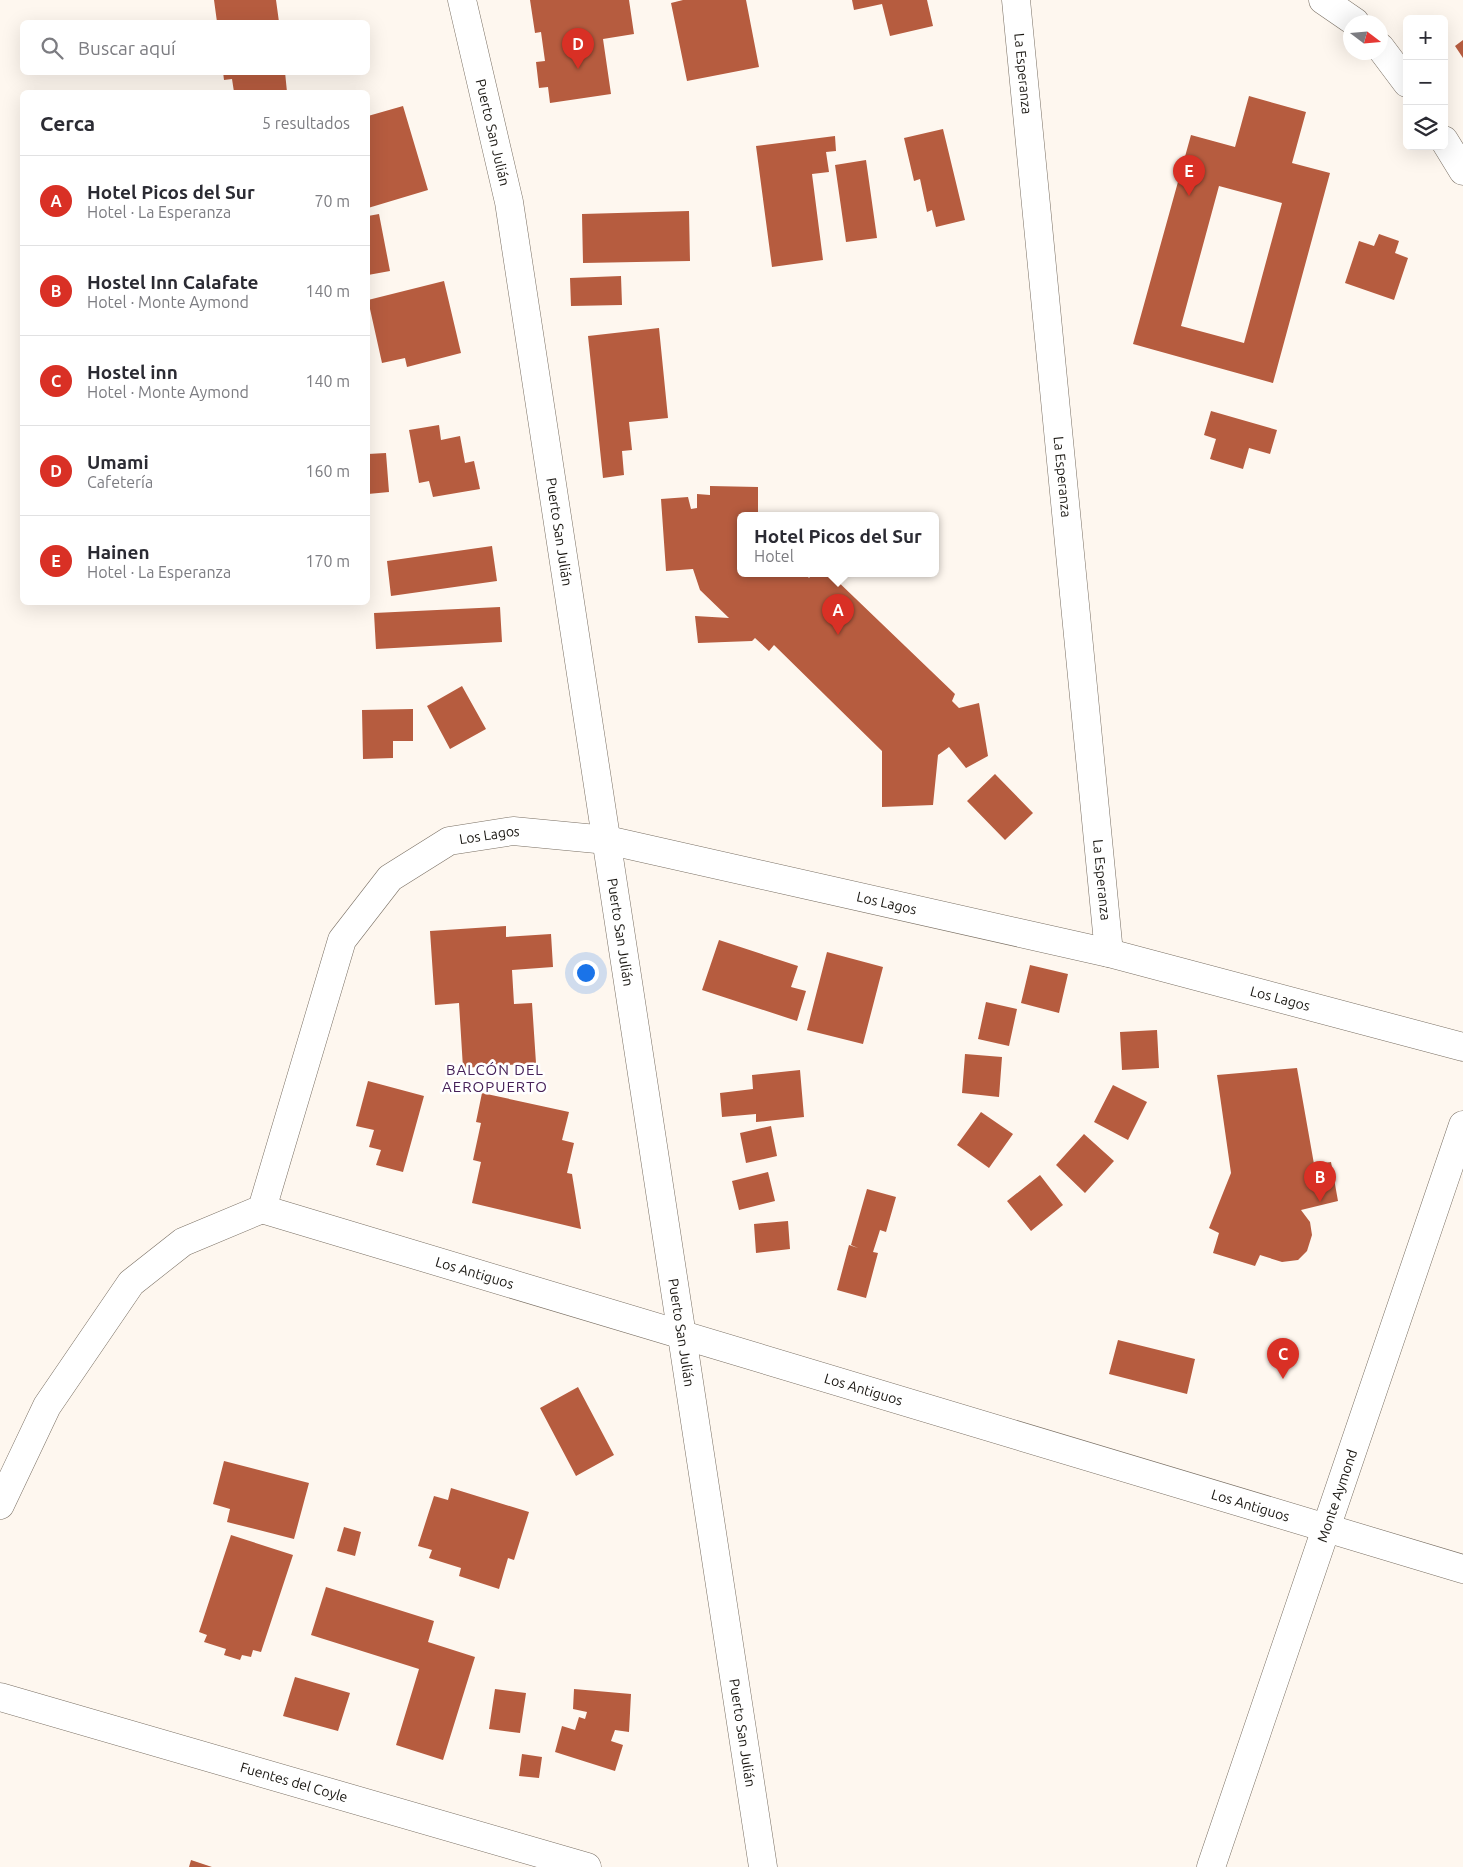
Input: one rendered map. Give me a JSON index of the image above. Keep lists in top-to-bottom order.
{
  "streets": {
    "street": [
      "La Esperanza",
      "Puerto San Julián",
      "Los Lagos",
      "Los Antiguos",
      "Monte Aymond",
      "Fuentes del Coyle"
    ]
  },
  "crossings": [
    ["La Esperanza", "Los Lagos"],
    ["Puerto San Julián", "Los Lagos"],
    ["Puerto San Julián", "Los Antiguos"],
    ["Los Lagos", "Los Antiguos"],
    ["Los Antiguos", "Monte Aymond"]
  ],
  "districts": ["BALCÓN DEL AEROPUERTO"],
  "north": "right",
  "page": {
    "map_buttons": ["+", "−"],
    "search": "Buscar aquí",
    "pins": [
      "D",
      "E",
      "A",
      "B",
      "C"
    ],
    "heading": ["Cerca", "5 resultados"],
    "list": [
      {
        "mark": "A",
        "name": "Hotel Picos del Sur",
        "note": "Hotel · La Esperanza",
        "value": "70 m"
      },
      {
        "mark": "B",
        "name": "Hostel Inn Calafate",
        "note": "Hotel · Monte Aymond",
        "value": "140 m"
      },
      {
        "mark": "C",
        "name": "Hostel inn",
        "note": "Hotel · Monte Aymond",
        "value": "140 m"
      },
      {
        "mark": "D",
        "name": "Umami",
        "note": "Cafetería",
        "value": "160 m"
      },
      {
        "mark": "E",
        "name": "Hainen",
        "note": "Hotel · La Esperanza",
        "value": "170 m"
      }
    ],
    "popup": ["Hotel Picos del Sur", "Hotel"]
  }
}
